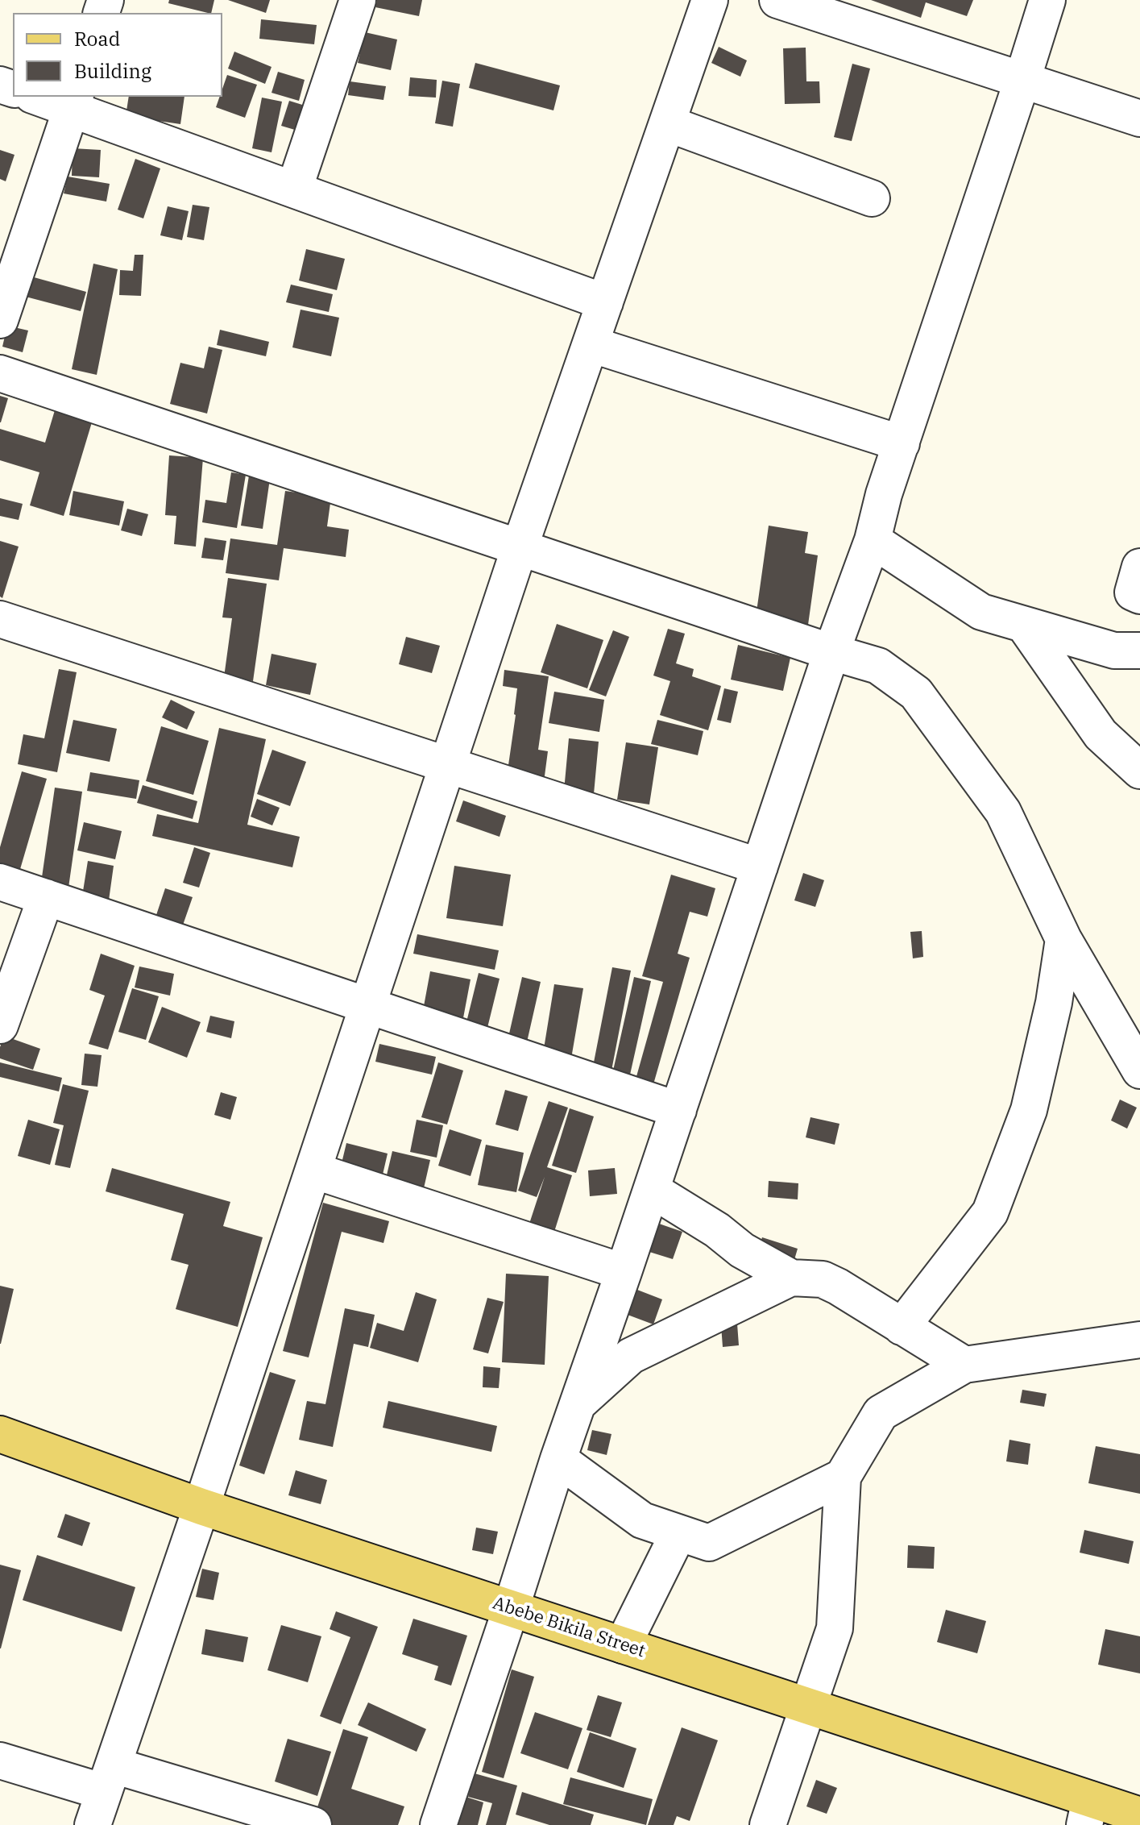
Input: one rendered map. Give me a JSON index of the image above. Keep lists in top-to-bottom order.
{
  "streets": {
    "main road": ["Abebe Bikila Street"]
  },
  "legend": ["Road", "Building"]
}
